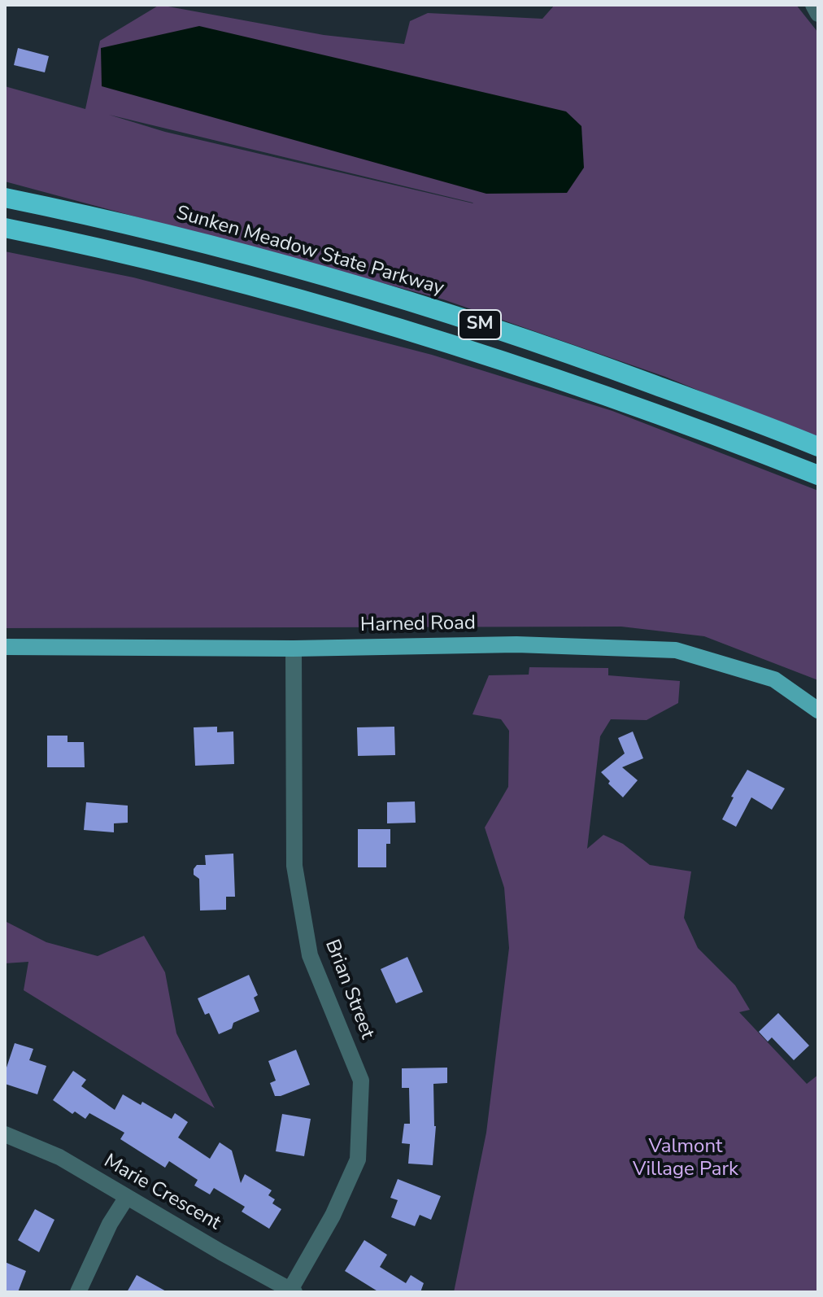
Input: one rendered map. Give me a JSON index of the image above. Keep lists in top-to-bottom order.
{
  "streets": {
    "highway": ["Sunken Meadow State Parkway", "SM"],
    "main road": ["Harned Road"],
    "street": ["Brian Street", "Marie Crescent"]
  },
  "crossings": [
    ["Harned Road", "Brian Street"],
    ["Brian Street", "Marie Crescent"]
  ],
  "parks": ["Valmont Village Park"]
}
